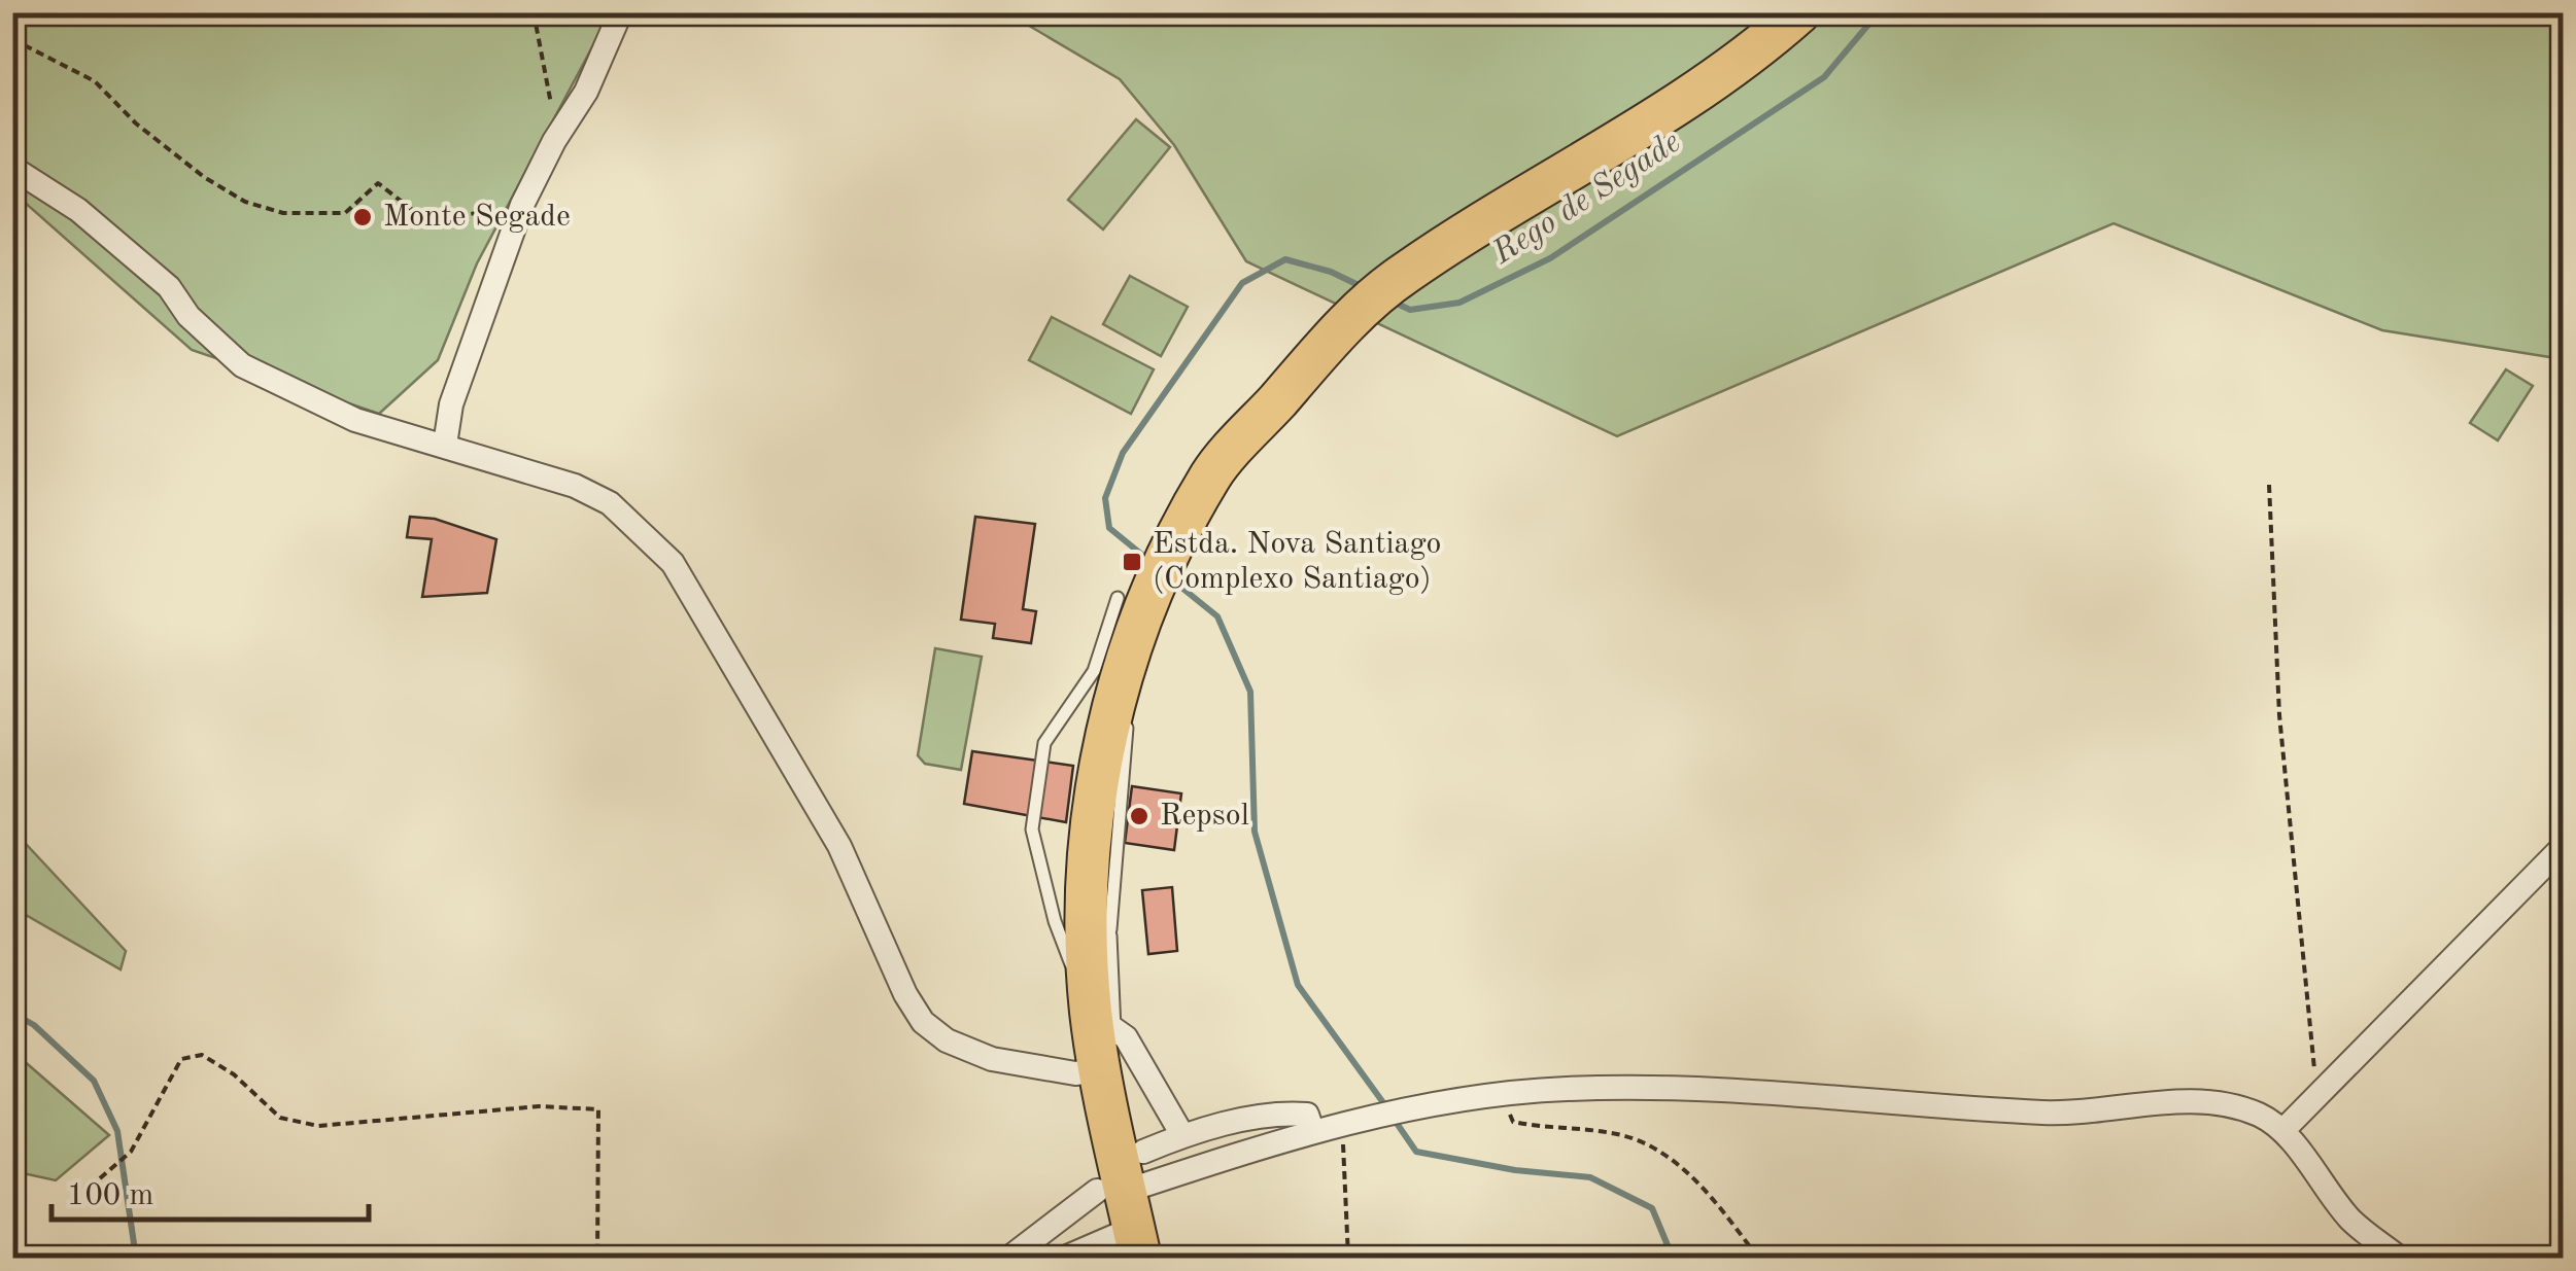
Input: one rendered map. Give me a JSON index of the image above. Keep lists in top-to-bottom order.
{
  "water": ["Rego de Segade"],
  "places": {
    "other": ["Monte Segade", "Repsol"],
    "transit": ["Estda. Nova Santiago (Complexo Santiago)"]
  },
  "scale_bar": "100 m"
}
